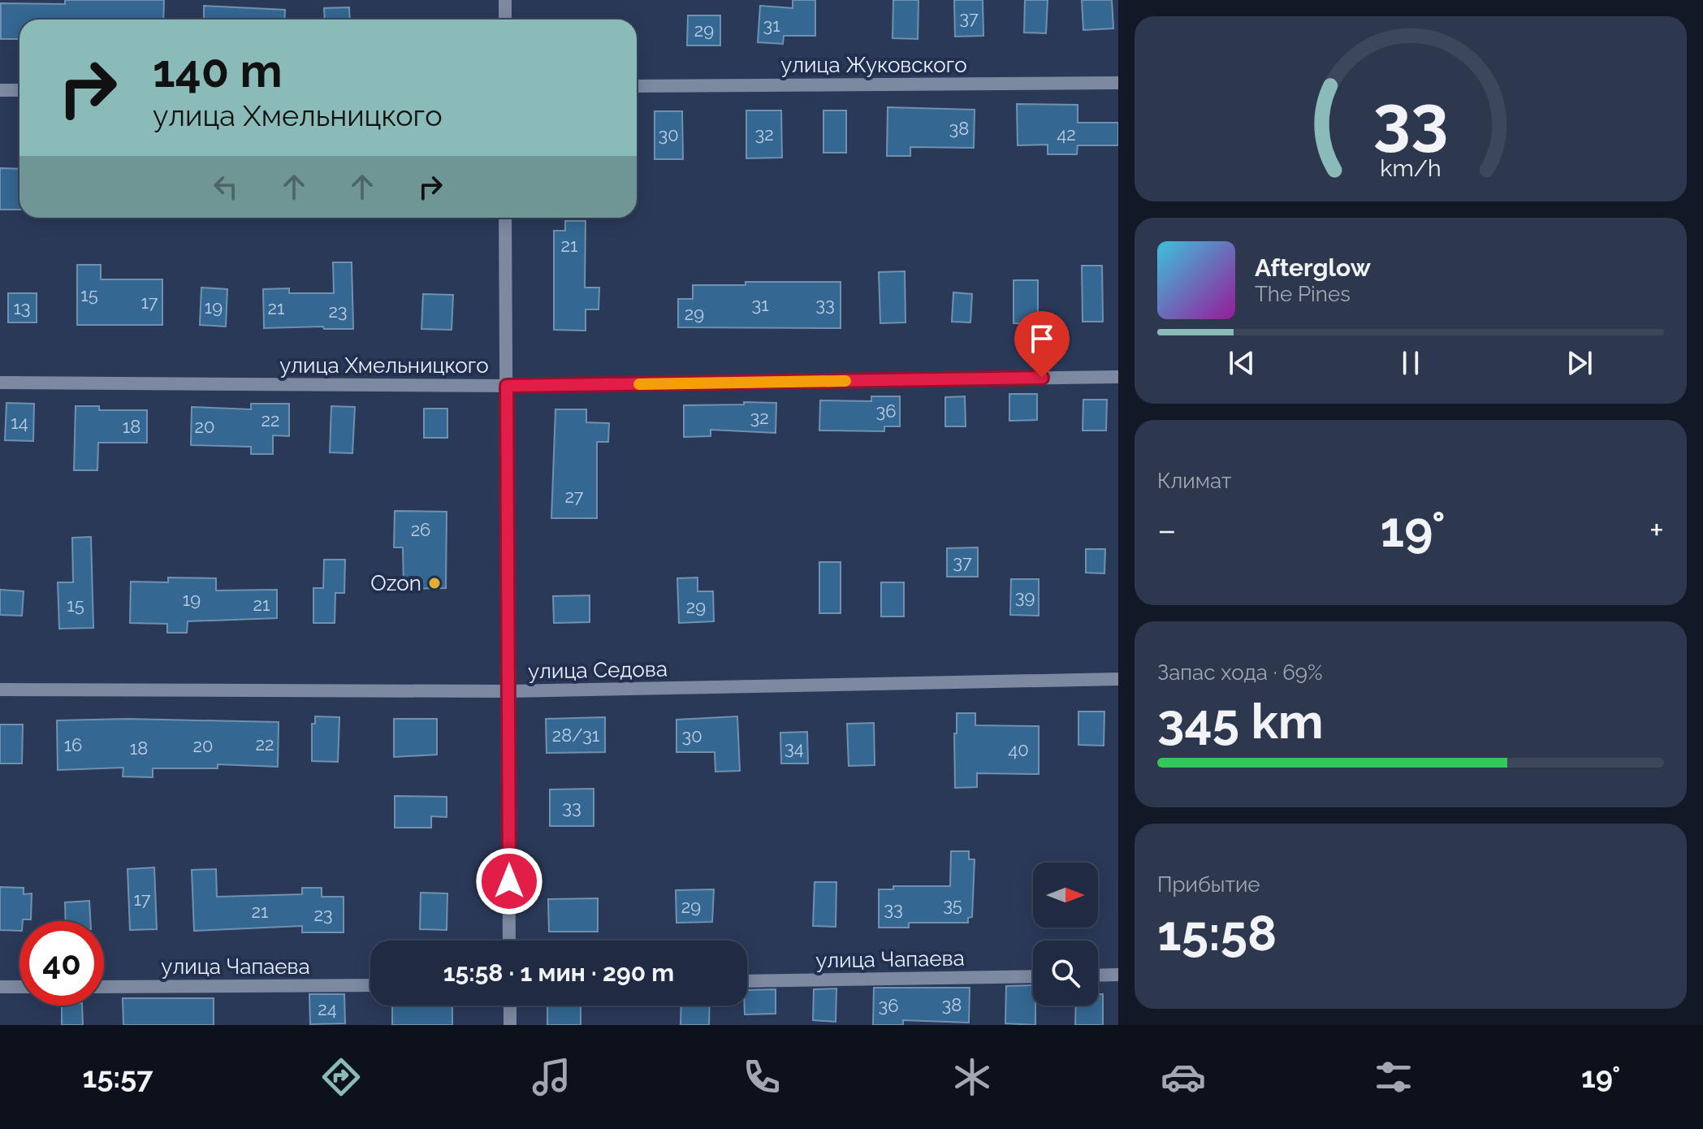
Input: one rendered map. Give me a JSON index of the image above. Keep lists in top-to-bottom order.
{
  "streets": {
    "street": [
      "улица Жуковского",
      "улица Хмельницкого",
      "улица Седова",
      "улица Чапаева"
    ]
  },
  "places": ["Ozon"],
  "house_numbers": [
    "37",
    "31",
    "29",
    "38",
    "32",
    "42",
    "30",
    "21",
    "15",
    "17",
    "31",
    "33",
    "19",
    "13",
    "21",
    "23",
    "29",
    "36",
    "32",
    "22",
    "14",
    "18",
    "20",
    "27",
    "26",
    "37",
    "39",
    "19",
    "21",
    "15",
    "29",
    "28/31",
    "30",
    "22",
    "16",
    "20",
    "18",
    "34",
    "40",
    "33",
    "17",
    "35",
    "29",
    "33",
    "21",
    "23",
    "38",
    "36",
    "24"
  ],
  "north": "right",
  "page": {
    "turn": ["140 m", "улица Хмельницкого"],
    "song": ["Afterglow", "The Pines"],
    "tile": [
      "Климат",
      ["Запас хода · 69%", "345 km"],
      ["Прибытие", "15:58"]
    ],
    "heat": ["−", "19°", "+"],
    "limit": "40",
    "trip": "15:58 · 1 мин · 290 m",
    "tabs": ["15:57", "19°"],
    "gauge": ["33", "km/h"]
  }
}
